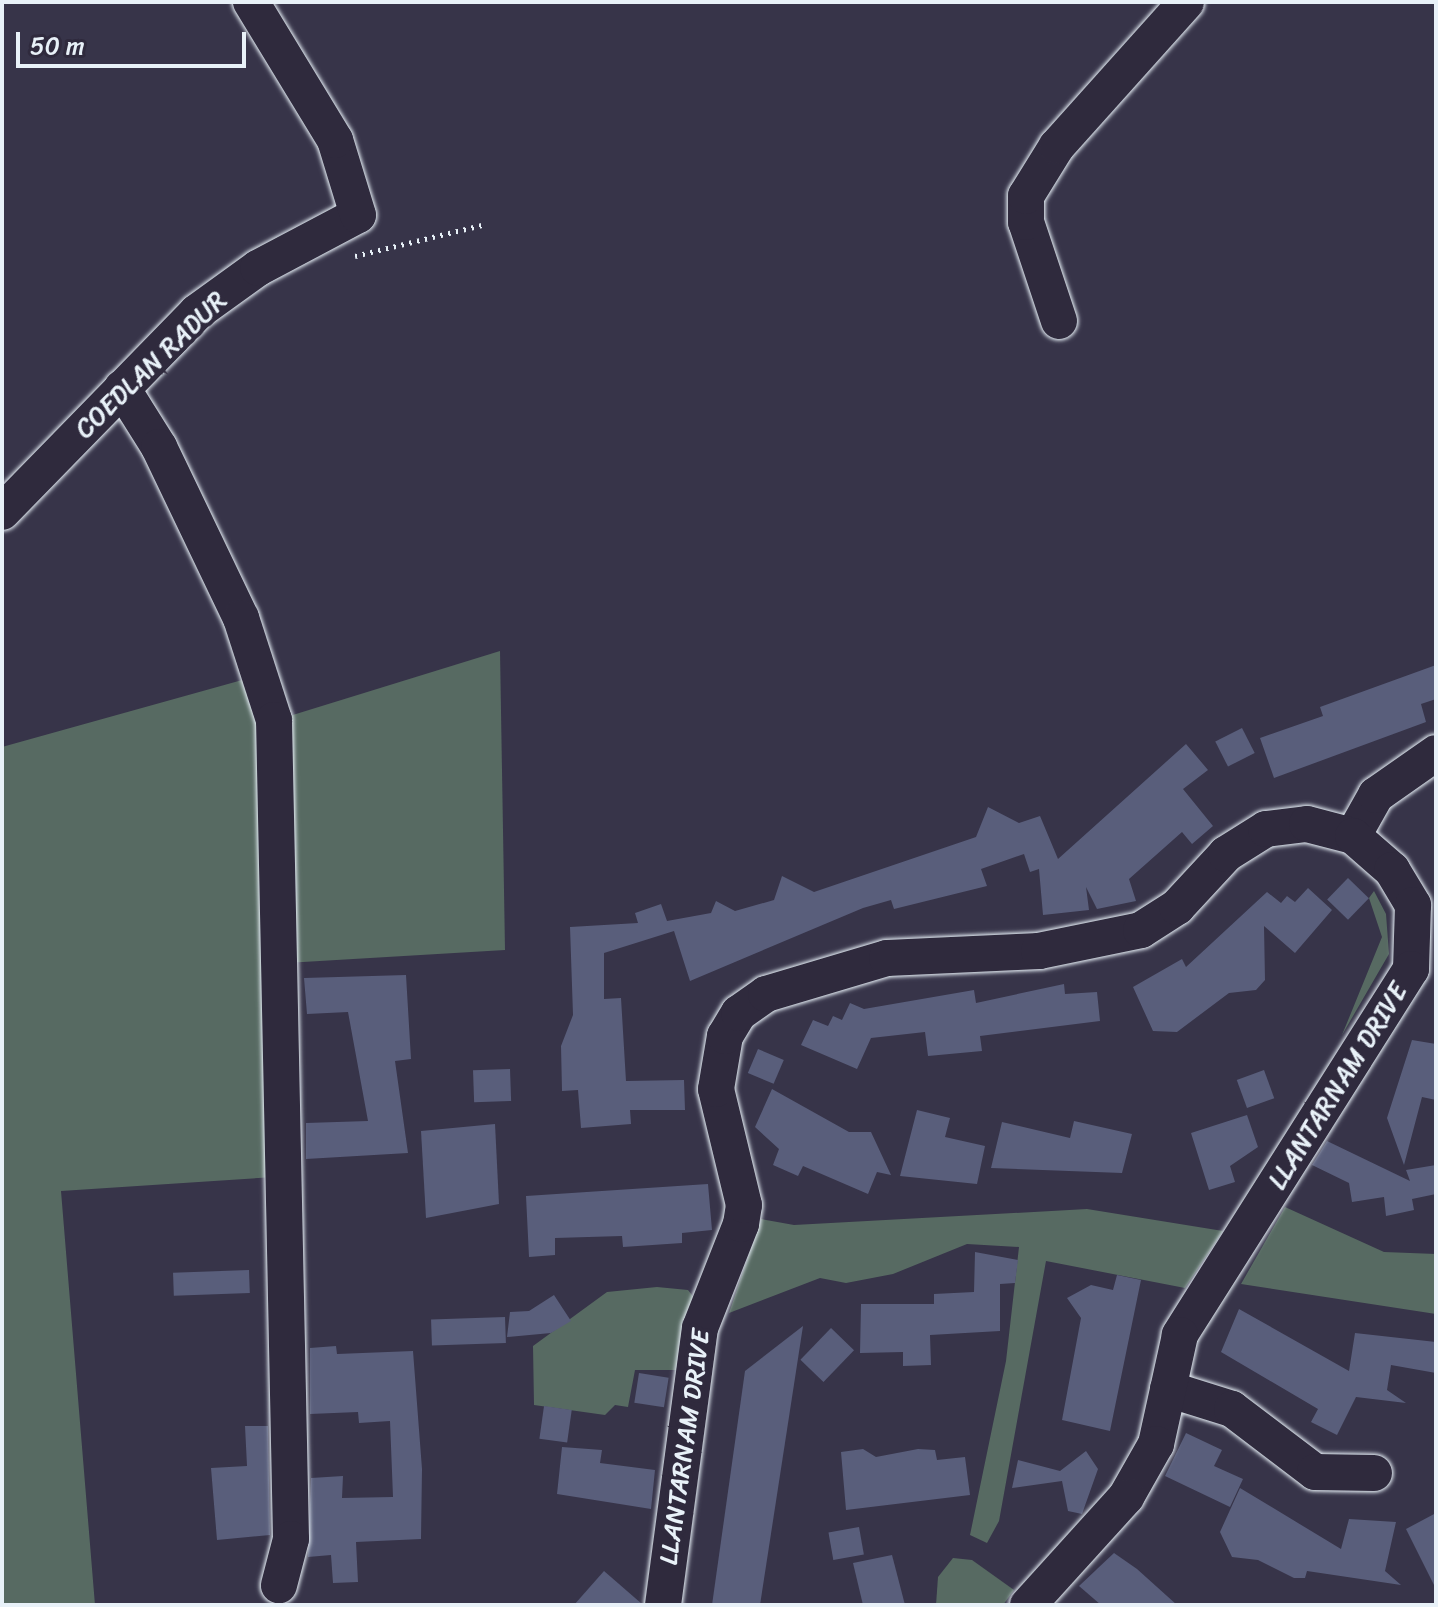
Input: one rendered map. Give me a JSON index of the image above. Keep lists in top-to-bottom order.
{
  "streets": {
    "street": ["COEDLAN RADUR", "LLANTARNAM DRIVE"]
  },
  "scale_bar": "50 m"
}
